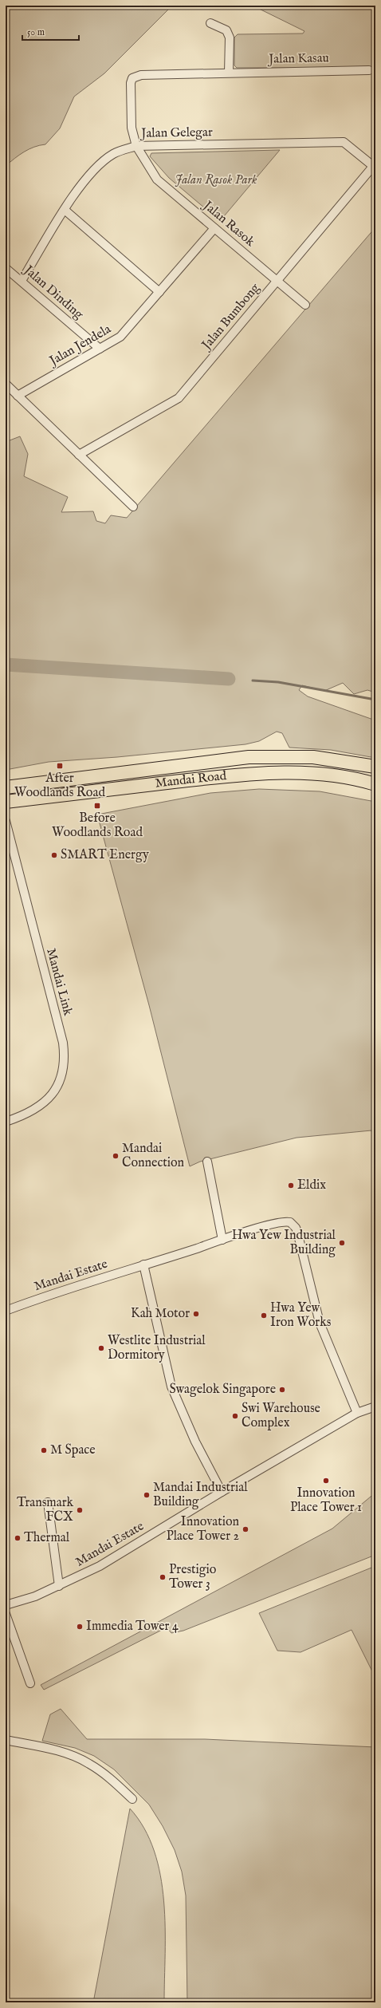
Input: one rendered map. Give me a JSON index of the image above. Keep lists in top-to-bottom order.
{
  "streets": {
    "main road": ["Mandai Road"],
    "street": [
      "Jalan Kasau",
      "Jalan Gelegar",
      "Jalan Rasok",
      "Jalan Dinding",
      "Jalan Bumbong",
      "Jalan Jendela",
      "Mandai Link",
      "Mandai Estate"
    ]
  },
  "crossings": [
    ["Jalan Kasau", "Jalan Rasok"],
    ["Jalan Gelegar", "Jalan Rasok"],
    ["Jalan Gelegar", "Jalan Dinding"],
    ["Jalan Gelegar", "Jalan Bumbong"],
    ["Jalan Rasok", "Jalan Bumbong"],
    ["Jalan Rasok", "Jalan Jendela"],
    ["Jalan Dinding", "Jalan Jendela"]
  ],
  "parks": ["Jalan Rasok Park"],
  "places": {
    "transit": ["After Woodlands Road", "Before Woodlands Road"],
    "other": [
      "SMART Energy",
      "Mandai Connection",
      "Eldix",
      "Hwa Yew Industrial Building",
      "Kah Motor",
      "Hwa Yew Iron Works",
      "Westlite Industrial Dormitory",
      "Swagelok Singapore",
      "Swi Warehouse Complex",
      "M Space",
      "Innovation Place Tower 1",
      "Mandai Industrial Building",
      "Transmark FCX",
      "Innovation Place Tower 2",
      "Thermal",
      "Prestigio Tower 3",
      "Immedia Tower 4"
    ]
  },
  "scale_bar": "50 m"
}
